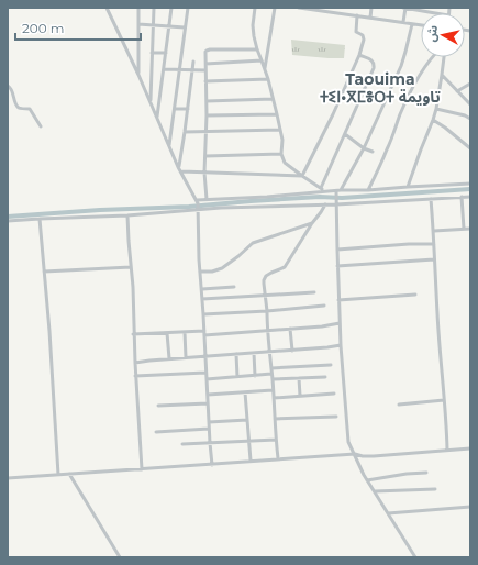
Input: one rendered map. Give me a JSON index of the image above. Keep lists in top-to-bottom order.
{
  "districts": ["Taouima ⵜⵉⵏ•ⴳⵎⴻⵔⵜ تاويمة"],
  "scale_bar": "200 m",
  "north": "left"
}
